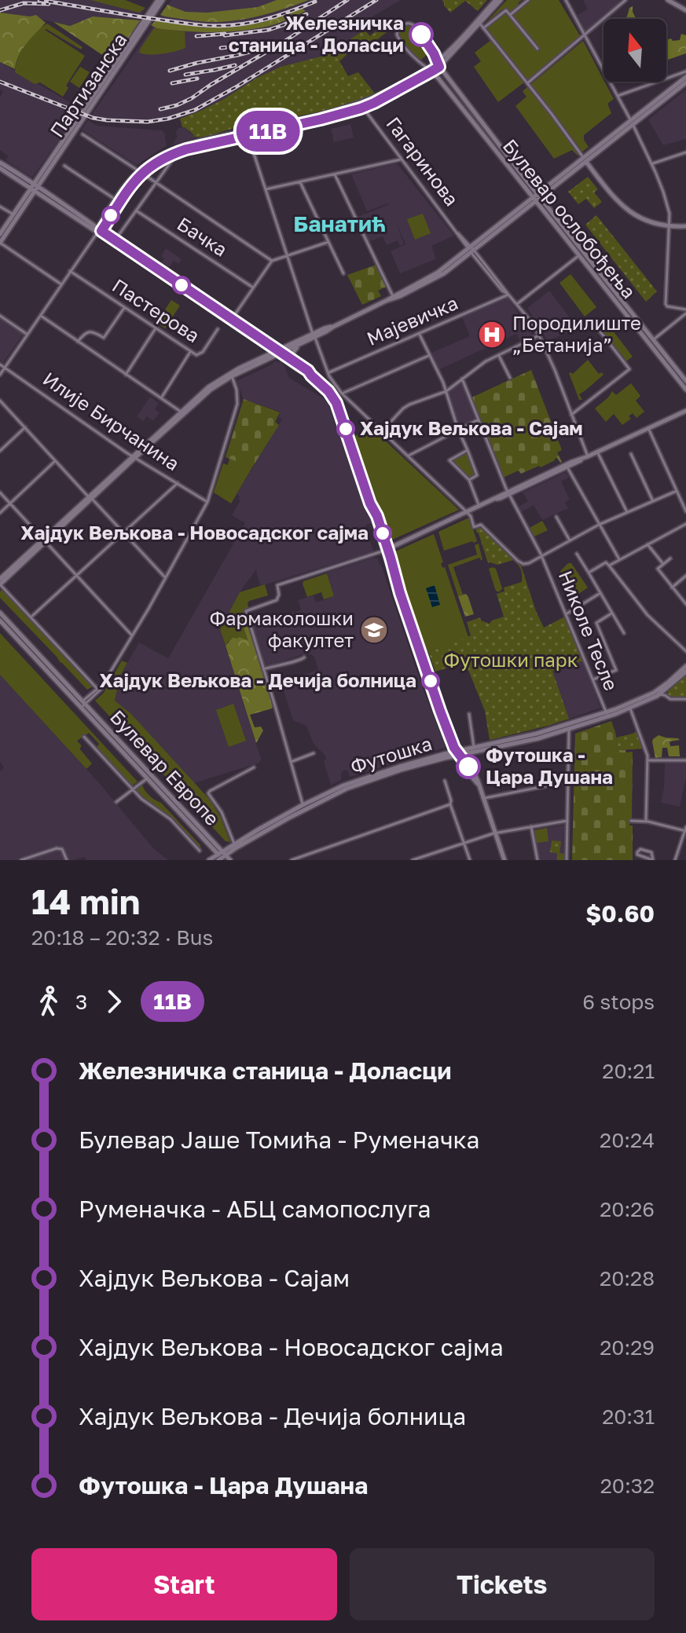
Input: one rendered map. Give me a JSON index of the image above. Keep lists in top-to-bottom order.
{
  "streets": {
    "main road": [
      "Партизанска",
      "Булевар ослобођења",
      "Футошка",
      "Булевар Европе"
    ],
    "street": [
      "Гагаринова",
      "Бачка",
      "Пастерова",
      "Мајевичка",
      "Илије Бирчанина",
      "Николе Тесле"
    ]
  },
  "crossings": [
    ["Гагаринова", "Мајевичка"],
    ["Николе Тесле", "Футошка"],
    ["Футошка", "Булевар Европе"]
  ],
  "districts": ["Банатић"],
  "parks": ["Футошки парк"],
  "places": {
    "other": [
      "Железничка станица - Доласци",
      "Хајдук Вељкова - Сајам",
      "Хајдук Вељкова - Новосадског сајма",
      "Хајдук Вељкова - Дечија болница",
      "Футошка - Цара Душана"
    ],
    "hospital": ["Породилиште „Бетанија”"],
    "school or university": ["Фармаколошки факултет"]
  },
  "lines": ["bus line 11B"],
  "north": "top",
  "page": {
    "on_map": "11B",
    "heading": ["14 min", "20:18 – 20:32 · Bus", "$0.60"],
    "legs": ["3", "11B", "6 stops"],
    "list": [
      {
        "name": "Железничка станица - Доласци",
        "value": "20:21"
      },
      {
        "name": "Булевар Јаше Томића - Руменачка",
        "value": "20:24"
      },
      {
        "name": "Руменачка - АБЦ самопослуга",
        "value": "20:26"
      },
      {
        "name": "Хајдук Вељкова - Сајам",
        "value": "20:28"
      },
      {
        "name": "Хајдук Вељкова - Новосадског сајма",
        "value": "20:29"
      },
      {
        "name": "Хајдук Вељкова - Дечија болница",
        "value": "20:31"
      },
      {
        "name": "Футошка - Цара Душана",
        "value": "20:32"
      }
    ],
    "buttons": ["Start", "Tickets"]
  }
}
